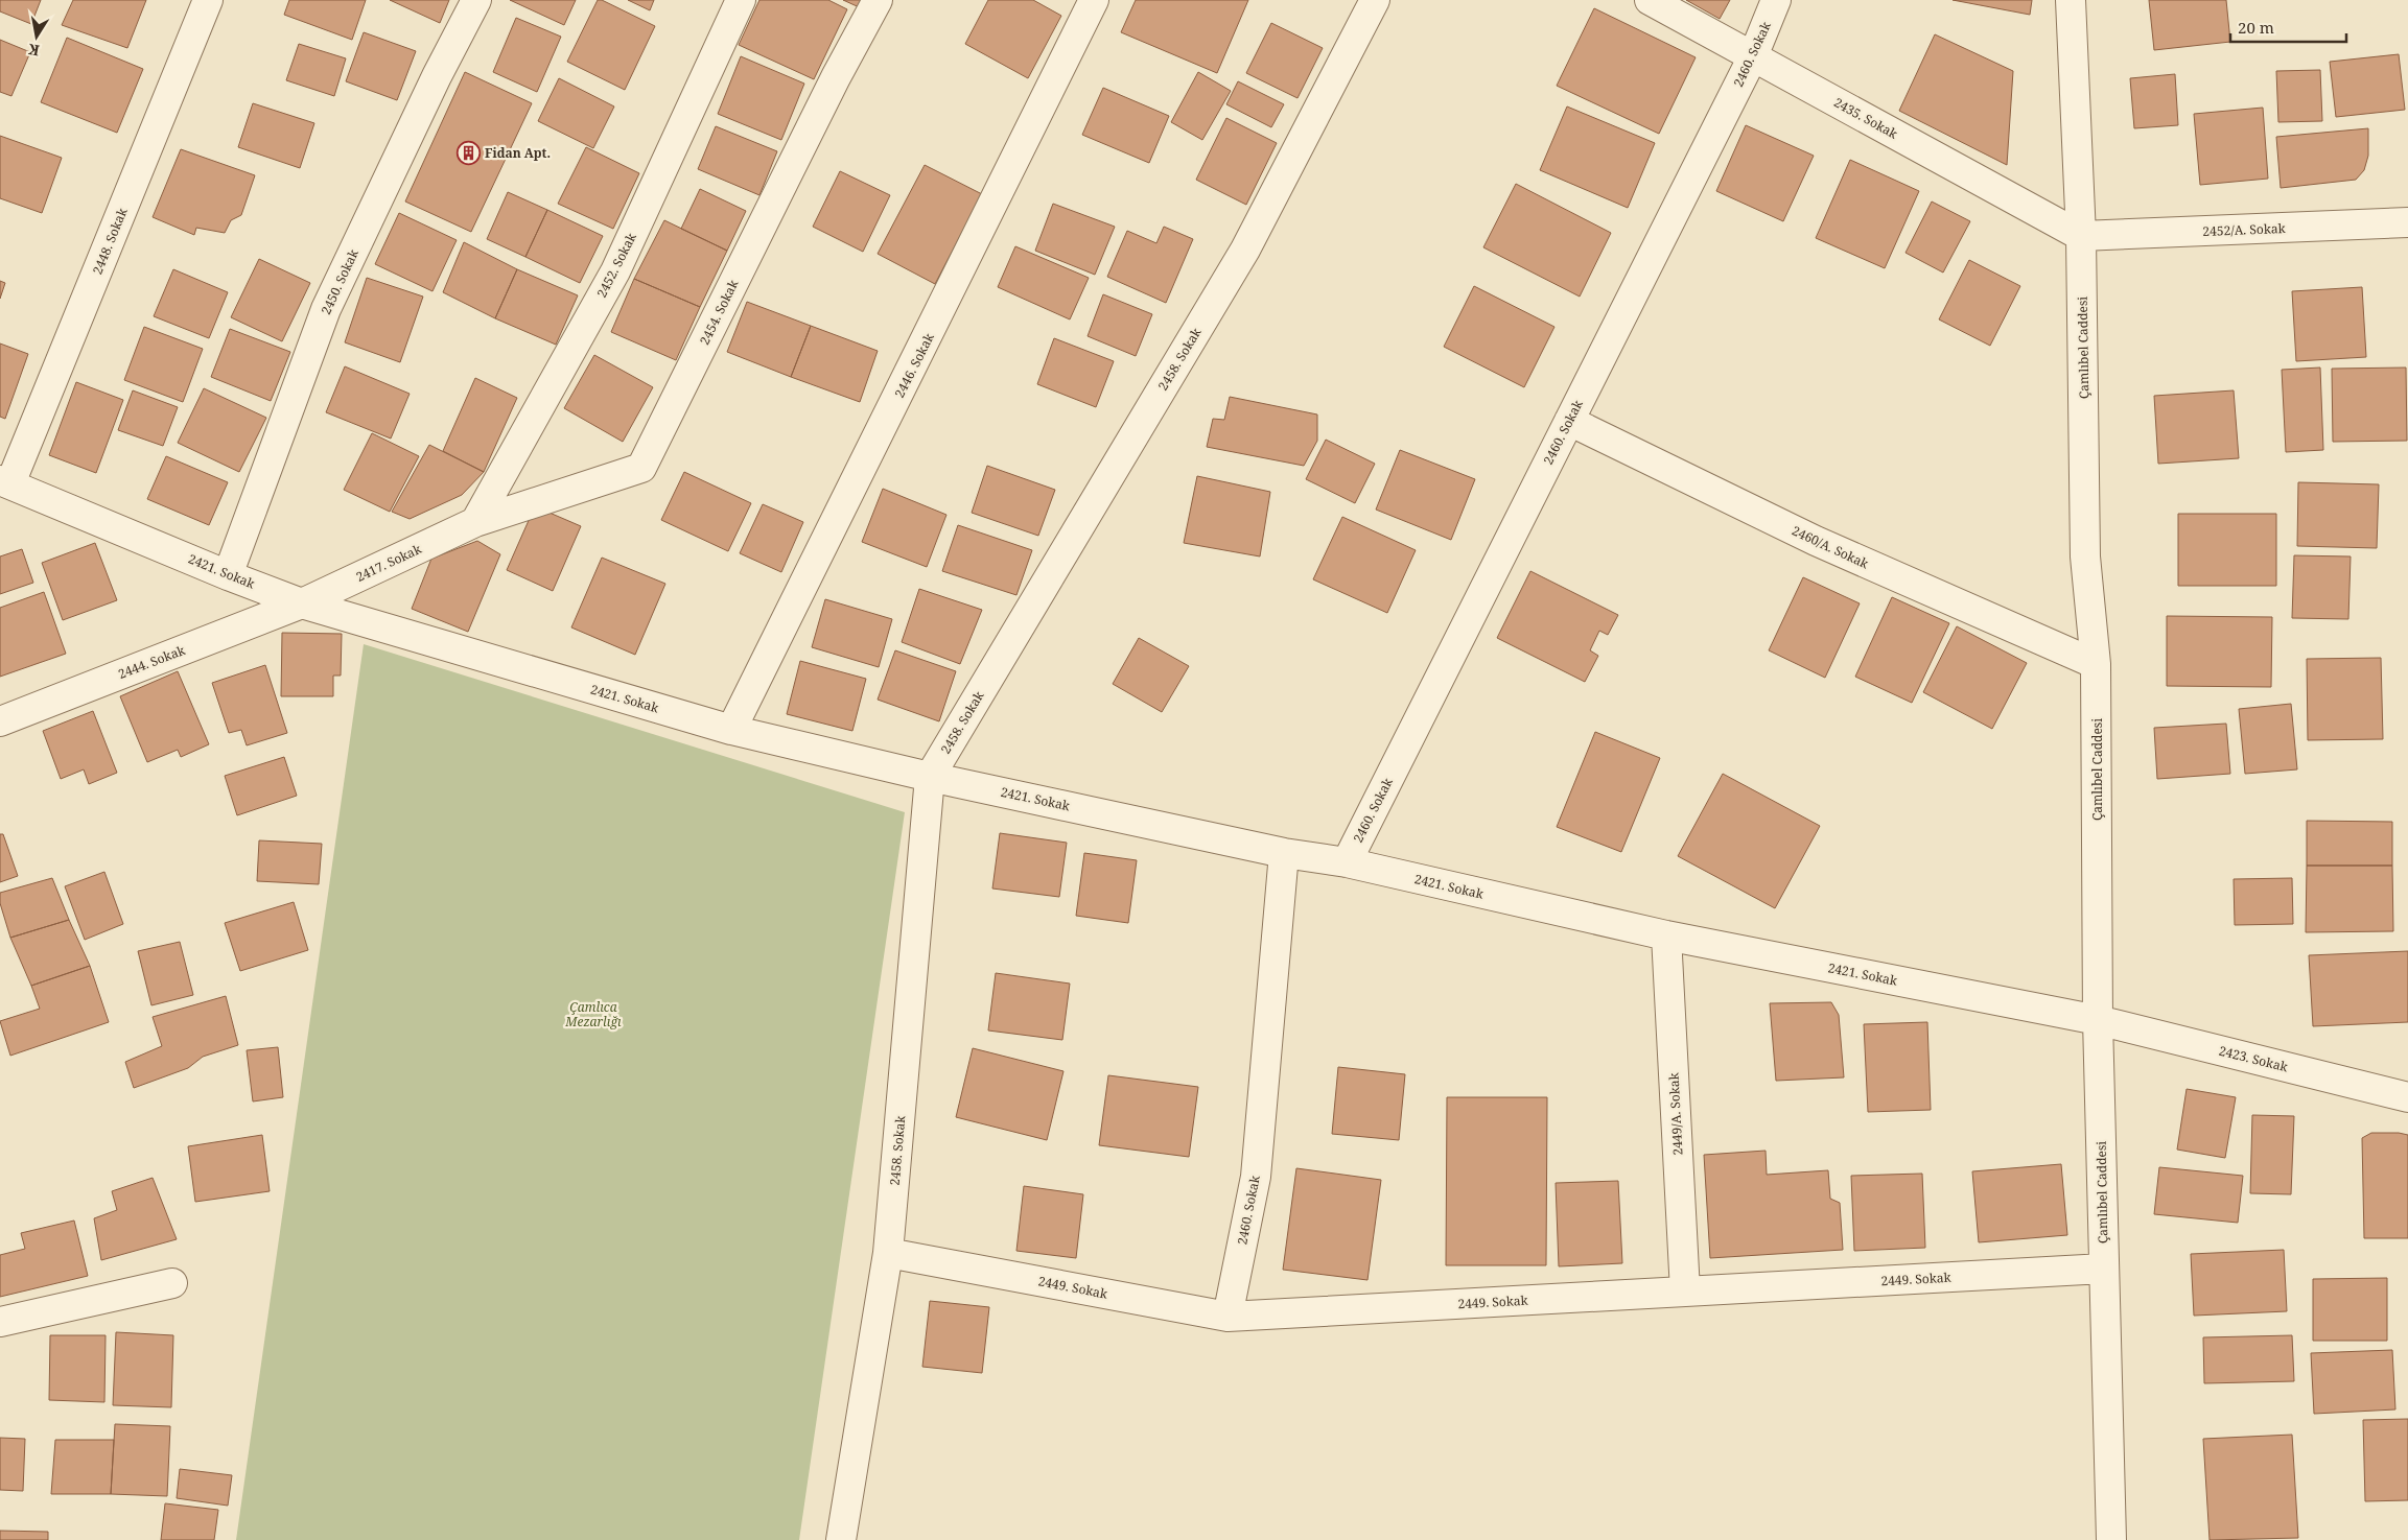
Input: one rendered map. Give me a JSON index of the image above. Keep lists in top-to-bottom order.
{
  "streets": {
    "street": [
      "2460. Sokak",
      "2435. Sokak",
      "2452/A. Sokak",
      "2448. Sokak",
      "2452. Sokak",
      "2450. Sokak",
      "2454. Sokak",
      "Çamlıbel Caddesi",
      "2458. Sokak",
      "2446. Sokak",
      "2460/A. Sokak",
      "2417. Sokak",
      "2421. Sokak",
      "2444. Sokak",
      "2423. Sokak",
      "2449/A. Sokak",
      "2449. Sokak"
    ]
  },
  "crossings": [
    ["2460. Sokak", "2435. Sokak"],
    ["2460. Sokak", "2460/A. Sokak"],
    ["2460. Sokak", "2421. Sokak"],
    ["2460. Sokak", "2449. Sokak"],
    ["2435. Sokak", "2452/A. Sokak"],
    ["2435. Sokak", "Çamlıbel Caddesi"],
    ["2452/A. Sokak", "Çamlıbel Caddesi"],
    ["2448. Sokak", "2421. Sokak"],
    ["2452. Sokak", "2454. Sokak"],
    ["2452. Sokak", "2417. Sokak"],
    ["2450. Sokak", "2421. Sokak"],
    ["2454. Sokak", "2417. Sokak"],
    ["Çamlıbel Caddesi", "2460/A. Sokak"],
    ["Çamlıbel Caddesi", "2421. Sokak"],
    ["Çamlıbel Caddesi", "2423. Sokak"],
    ["Çamlıbel Caddesi", "2449. Sokak"],
    ["2458. Sokak", "2421. Sokak"],
    ["2458. Sokak", "2449. Sokak"],
    ["2446. Sokak", "2421. Sokak"],
    ["2417. Sokak", "2421. Sokak"],
    ["2417. Sokak", "2444. Sokak"],
    ["2421. Sokak", "2444. Sokak"],
    ["2421. Sokak", "2423. Sokak"],
    ["2421. Sokak", "2449/A. Sokak"],
    ["2449/A. Sokak", "2449. Sokak"]
  ],
  "parks": ["Çamlıca Mezarlığı"],
  "places": {
    "building": ["Fidan Apt."]
  },
  "scale_bar": "20 m",
  "north": "bottom"
}
